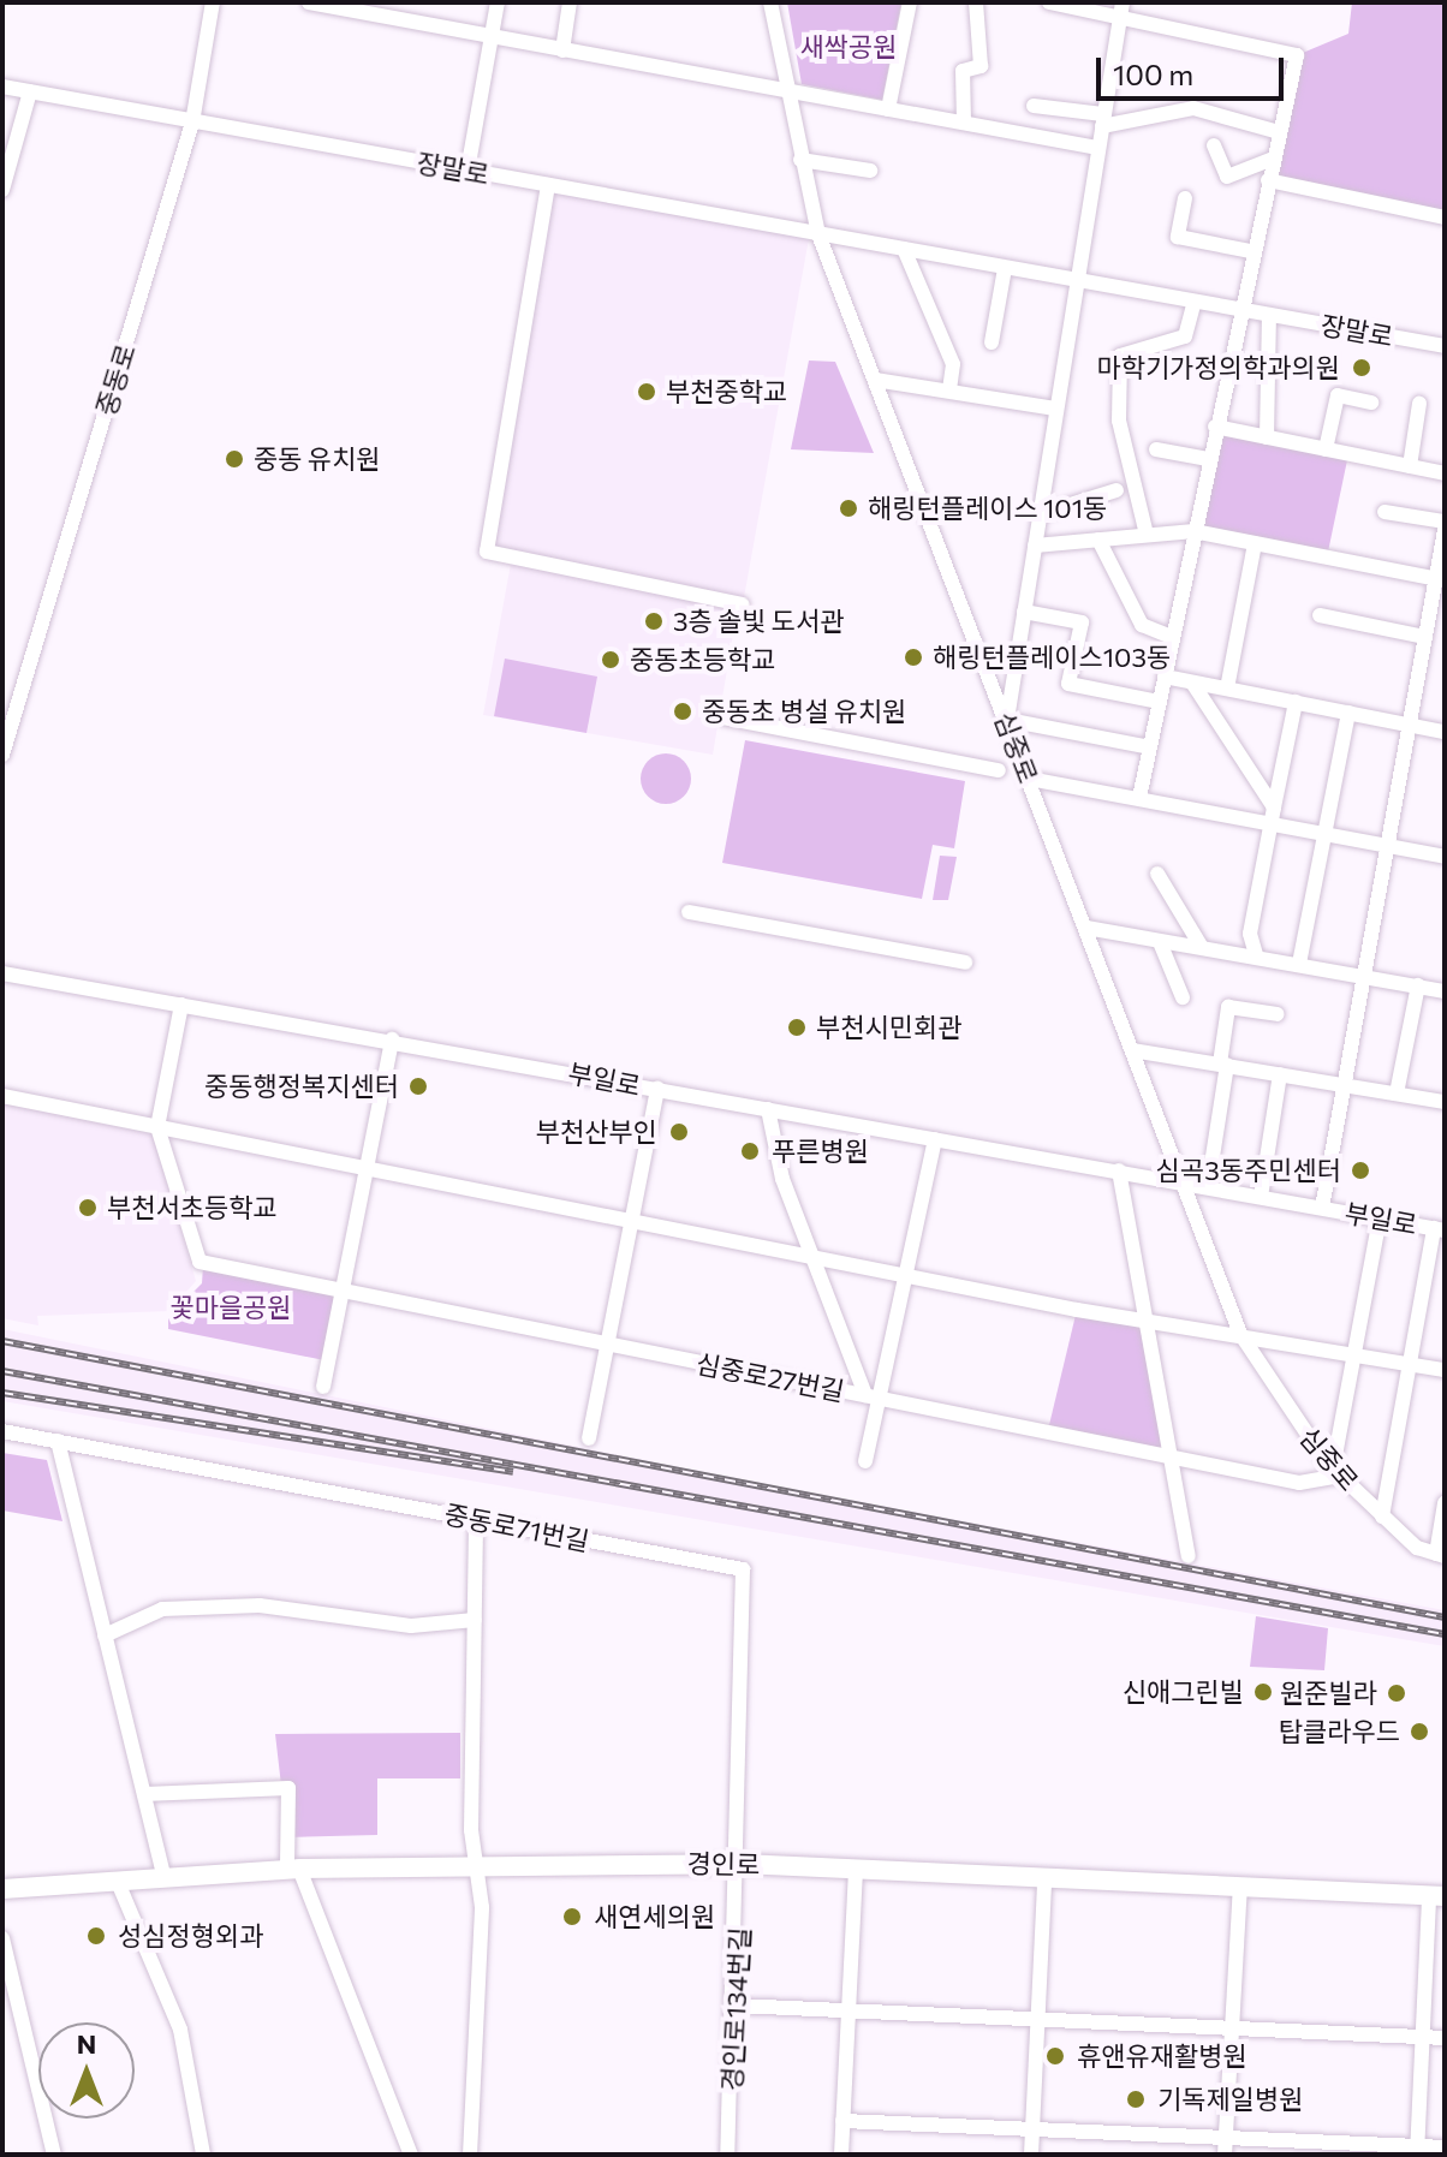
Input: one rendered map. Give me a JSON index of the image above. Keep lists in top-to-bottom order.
{
  "streets": {
    "main road": ["경인로"],
    "street": [
      "장말로",
      "중동로",
      "심중로",
      "부일로",
      "심중로27번길",
      "중동로71번길",
      "경인로134번길"
    ]
  },
  "crossings": [
    ["장말로", "중동로"],
    ["장말로", "심중로"],
    ["심중로", "부일로"],
    ["심중로", "심중로27번길"],
    ["중동로71번길", "경인로"],
    ["중동로71번길", "경인로134번길"],
    ["경인로", "경인로134번길"]
  ],
  "parks": ["새싹공원", "꽃마을공원"],
  "places": [
    "마학기가정의학과의원",
    "부천중학교",
    "중동 유치원",
    "해링턴플레이스 101동",
    "3층 솔빛 도서관",
    "해링턴플레이스103동",
    "중동초등학교",
    "중동초 병설 유치원",
    "부천시민회관",
    "중동행정복지센터",
    "부천산부인",
    "푸른병원",
    "심곡3동주민센터",
    "부천서초등학교",
    "신애그린빌",
    "원준빌라",
    "탑클라우드",
    "새연세의원",
    "성심정형외과",
    "휴앤유재활병원",
    "기독제일병원"
  ],
  "scale_bar": "100 m",
  "north": "top"
}
